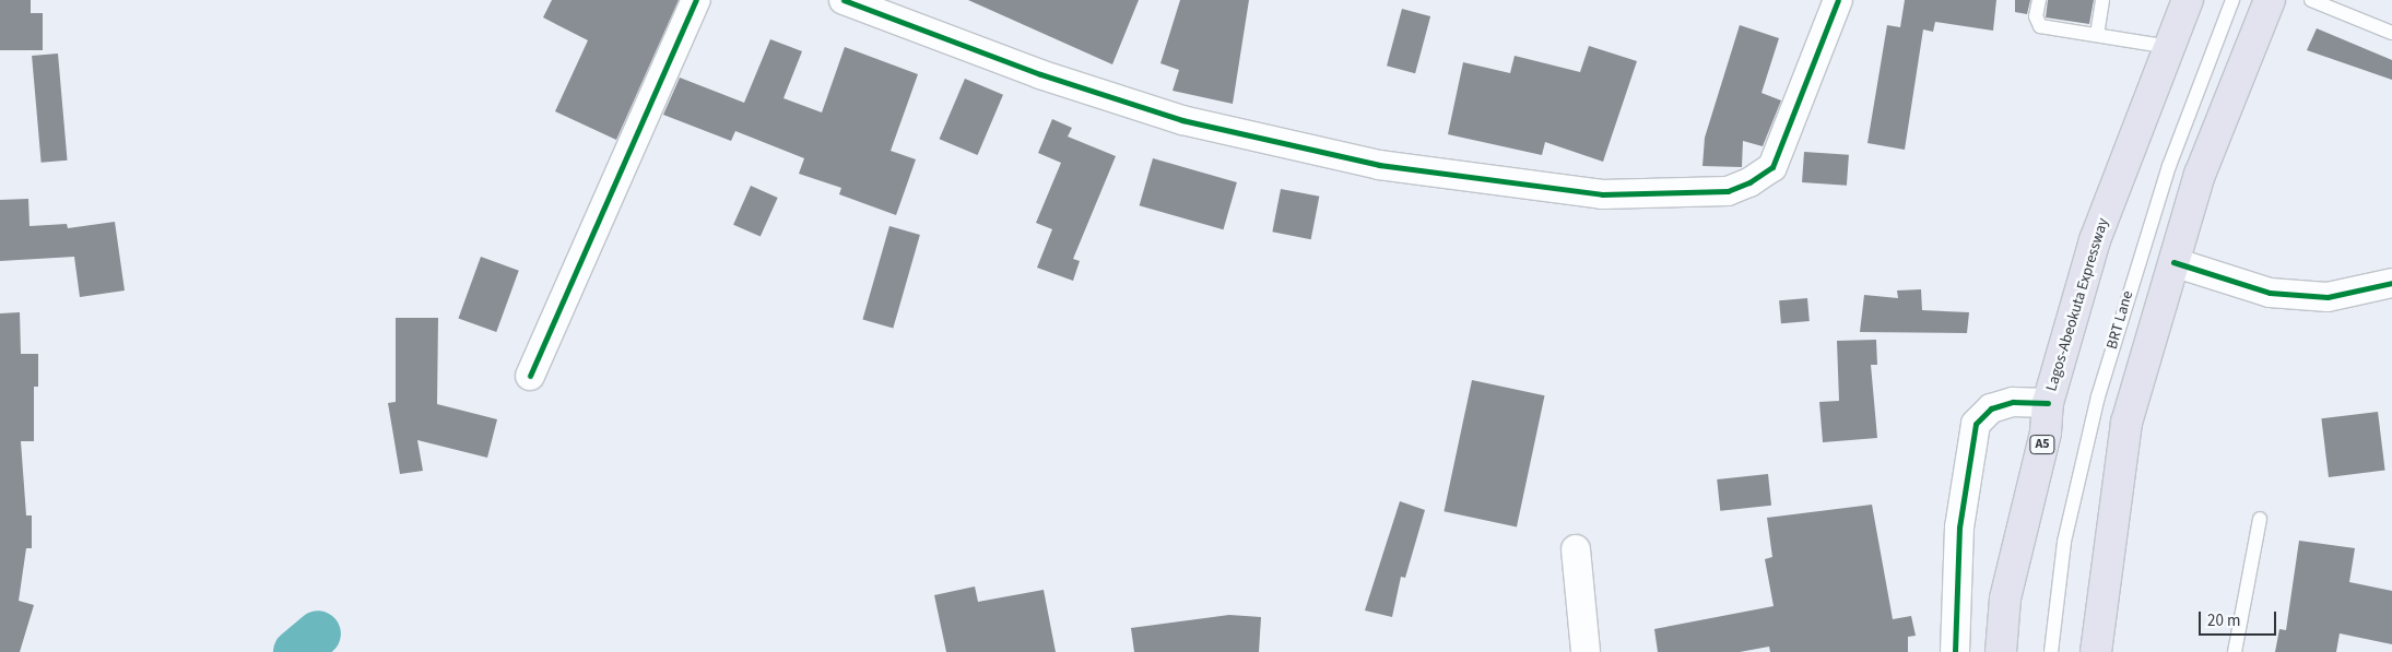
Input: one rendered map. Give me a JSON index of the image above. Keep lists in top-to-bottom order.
{
  "streets": {
    "highway": ["Lagos-Abeokuta Expressway", "A5"],
    "lane": ["BRT Lane"]
  },
  "scale_bar": "20 m"
}
